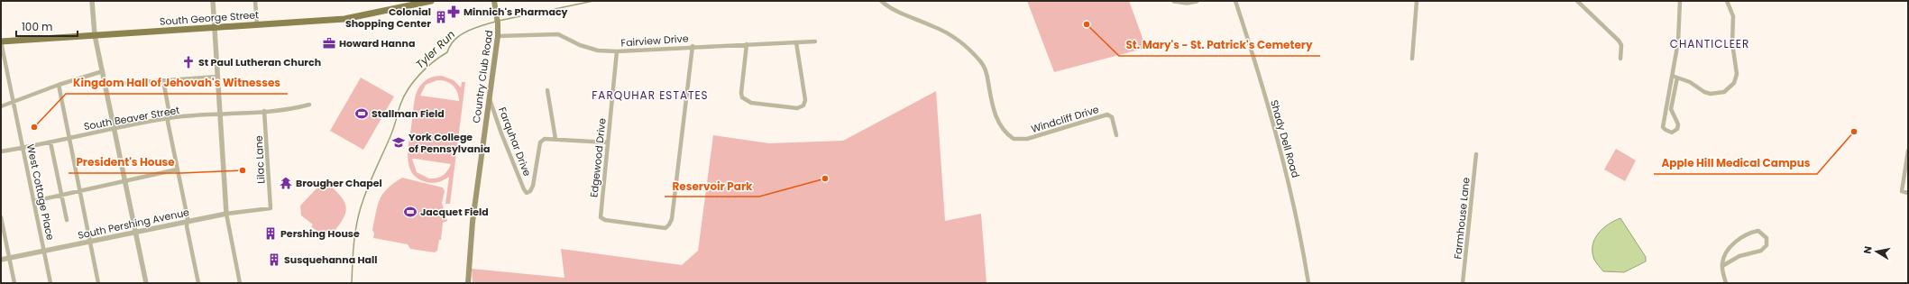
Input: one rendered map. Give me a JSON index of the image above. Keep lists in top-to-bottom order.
{
  "streets": {
    "main road": ["South George Street", "Country Club Road"],
    "street": [
      "Fairview Drive",
      "South Beaver Street",
      "Windcliff Drive",
      "Shady Dell Road",
      "Farquhar Drive",
      "Edgewood Drive",
      "Lilac Lane",
      "West Cottage Place",
      "Farmhouse Lane",
      "South Pershing Avenue"
    ]
  },
  "crossings": [
    ["South George Street", "West Cottage Place"],
    ["Fairview Drive", "Country Club Road"],
    ["Fairview Drive", "Edgewood Drive"],
    ["Country Club Road", "Farquhar Drive"],
    ["South Beaver Street", "Lilac Lane"],
    ["South Beaver Street", "West Cottage Place"],
    ["Lilac Lane", "South Pershing Avenue"],
    ["West Cottage Place", "South Pershing Avenue"]
  ],
  "districts": ["CHANTICLEER", "FARQUHAR ESTATES"],
  "water": ["Tyler Run"],
  "places": {
    "pharmacy": ["Minnich's Pharmacy"],
    "building": ["Colonial Shopping Center", "Pershing House", "Susquehanna Hall"],
    "other": [
      "St. Mary's - St. Patrick's Cemetery",
      "Kingdom Hall of Jehovah's Witnesses",
      "Apple Hill Medical Campus",
      "President's House",
      "Reservoir Park"
    ],
    "office": ["Howard Hanna"],
    "church": ["St Paul Lutheran Church"],
    "sports": ["Stallman Field", "Jacquet Field"],
    "school or university": ["York College of Pennsylvania"],
    "temple": ["Brougher Chapel"]
  },
  "scale_bar": "100 m",
  "north": "left"
}
